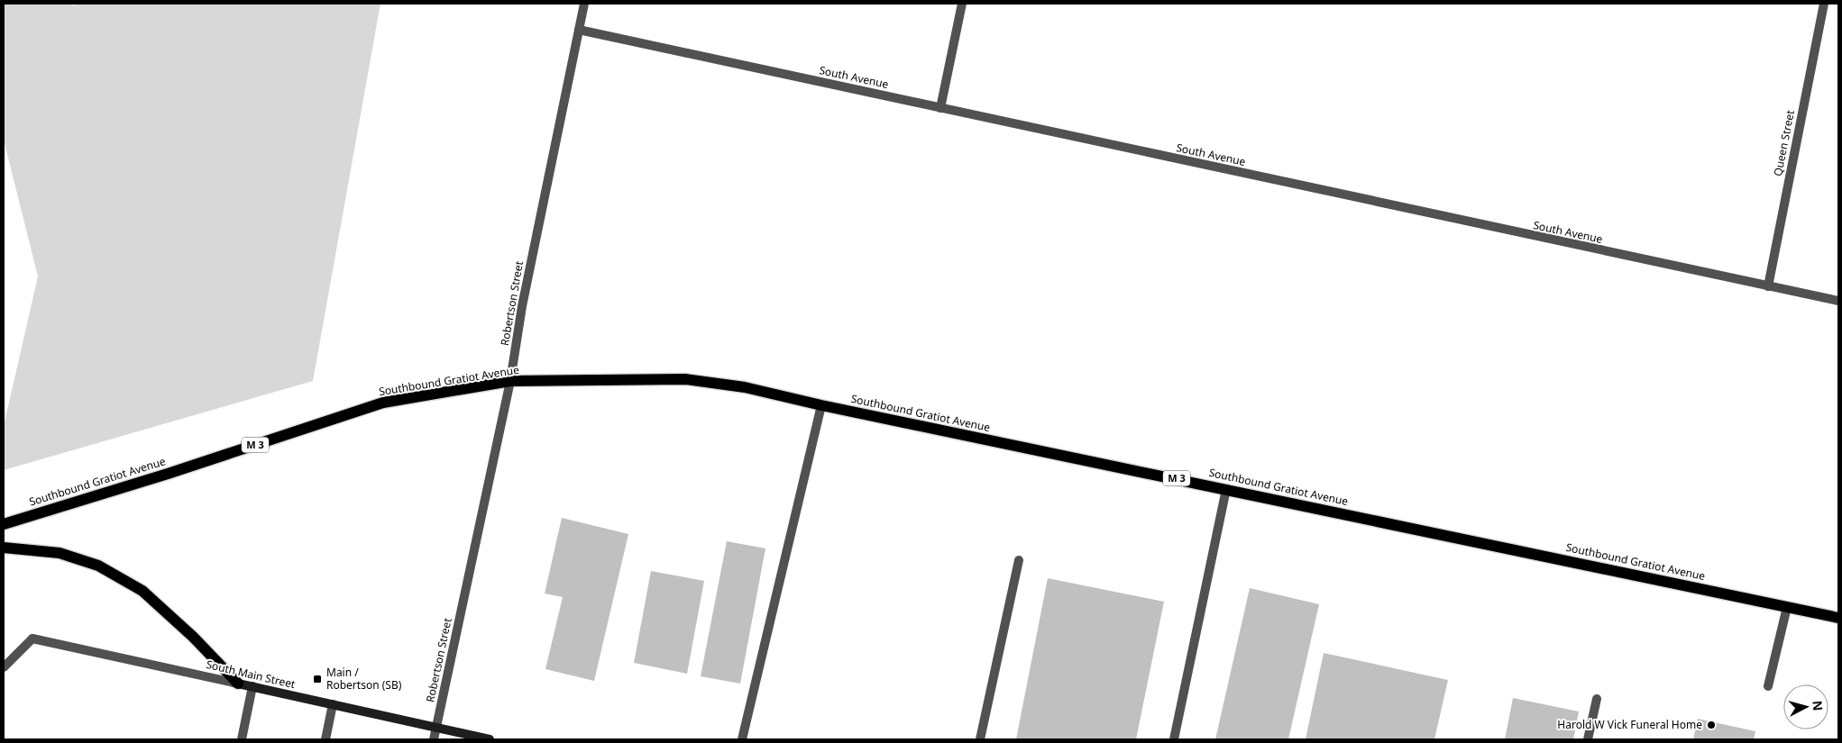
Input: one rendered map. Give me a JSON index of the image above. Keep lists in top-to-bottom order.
{
  "streets": {
    "main road": ["Southbound Gratiot Avenue", "M 3"],
    "street": [
      "South Avenue",
      "Queen Street",
      "Robertson Street",
      "South Main Street"
    ]
  },
  "crossings": [
    ["South Avenue", "Queen Street"],
    ["South Avenue", "Robertson Street"],
    ["Robertson Street", "Southbound Gratiot Avenue"],
    ["Robertson Street", "South Main Street"]
  ],
  "places": {
    "transit": ["Main / Robertson (SB)"],
    "other": ["Harold W Vick Funeral Home"]
  },
  "north": "right"
}
